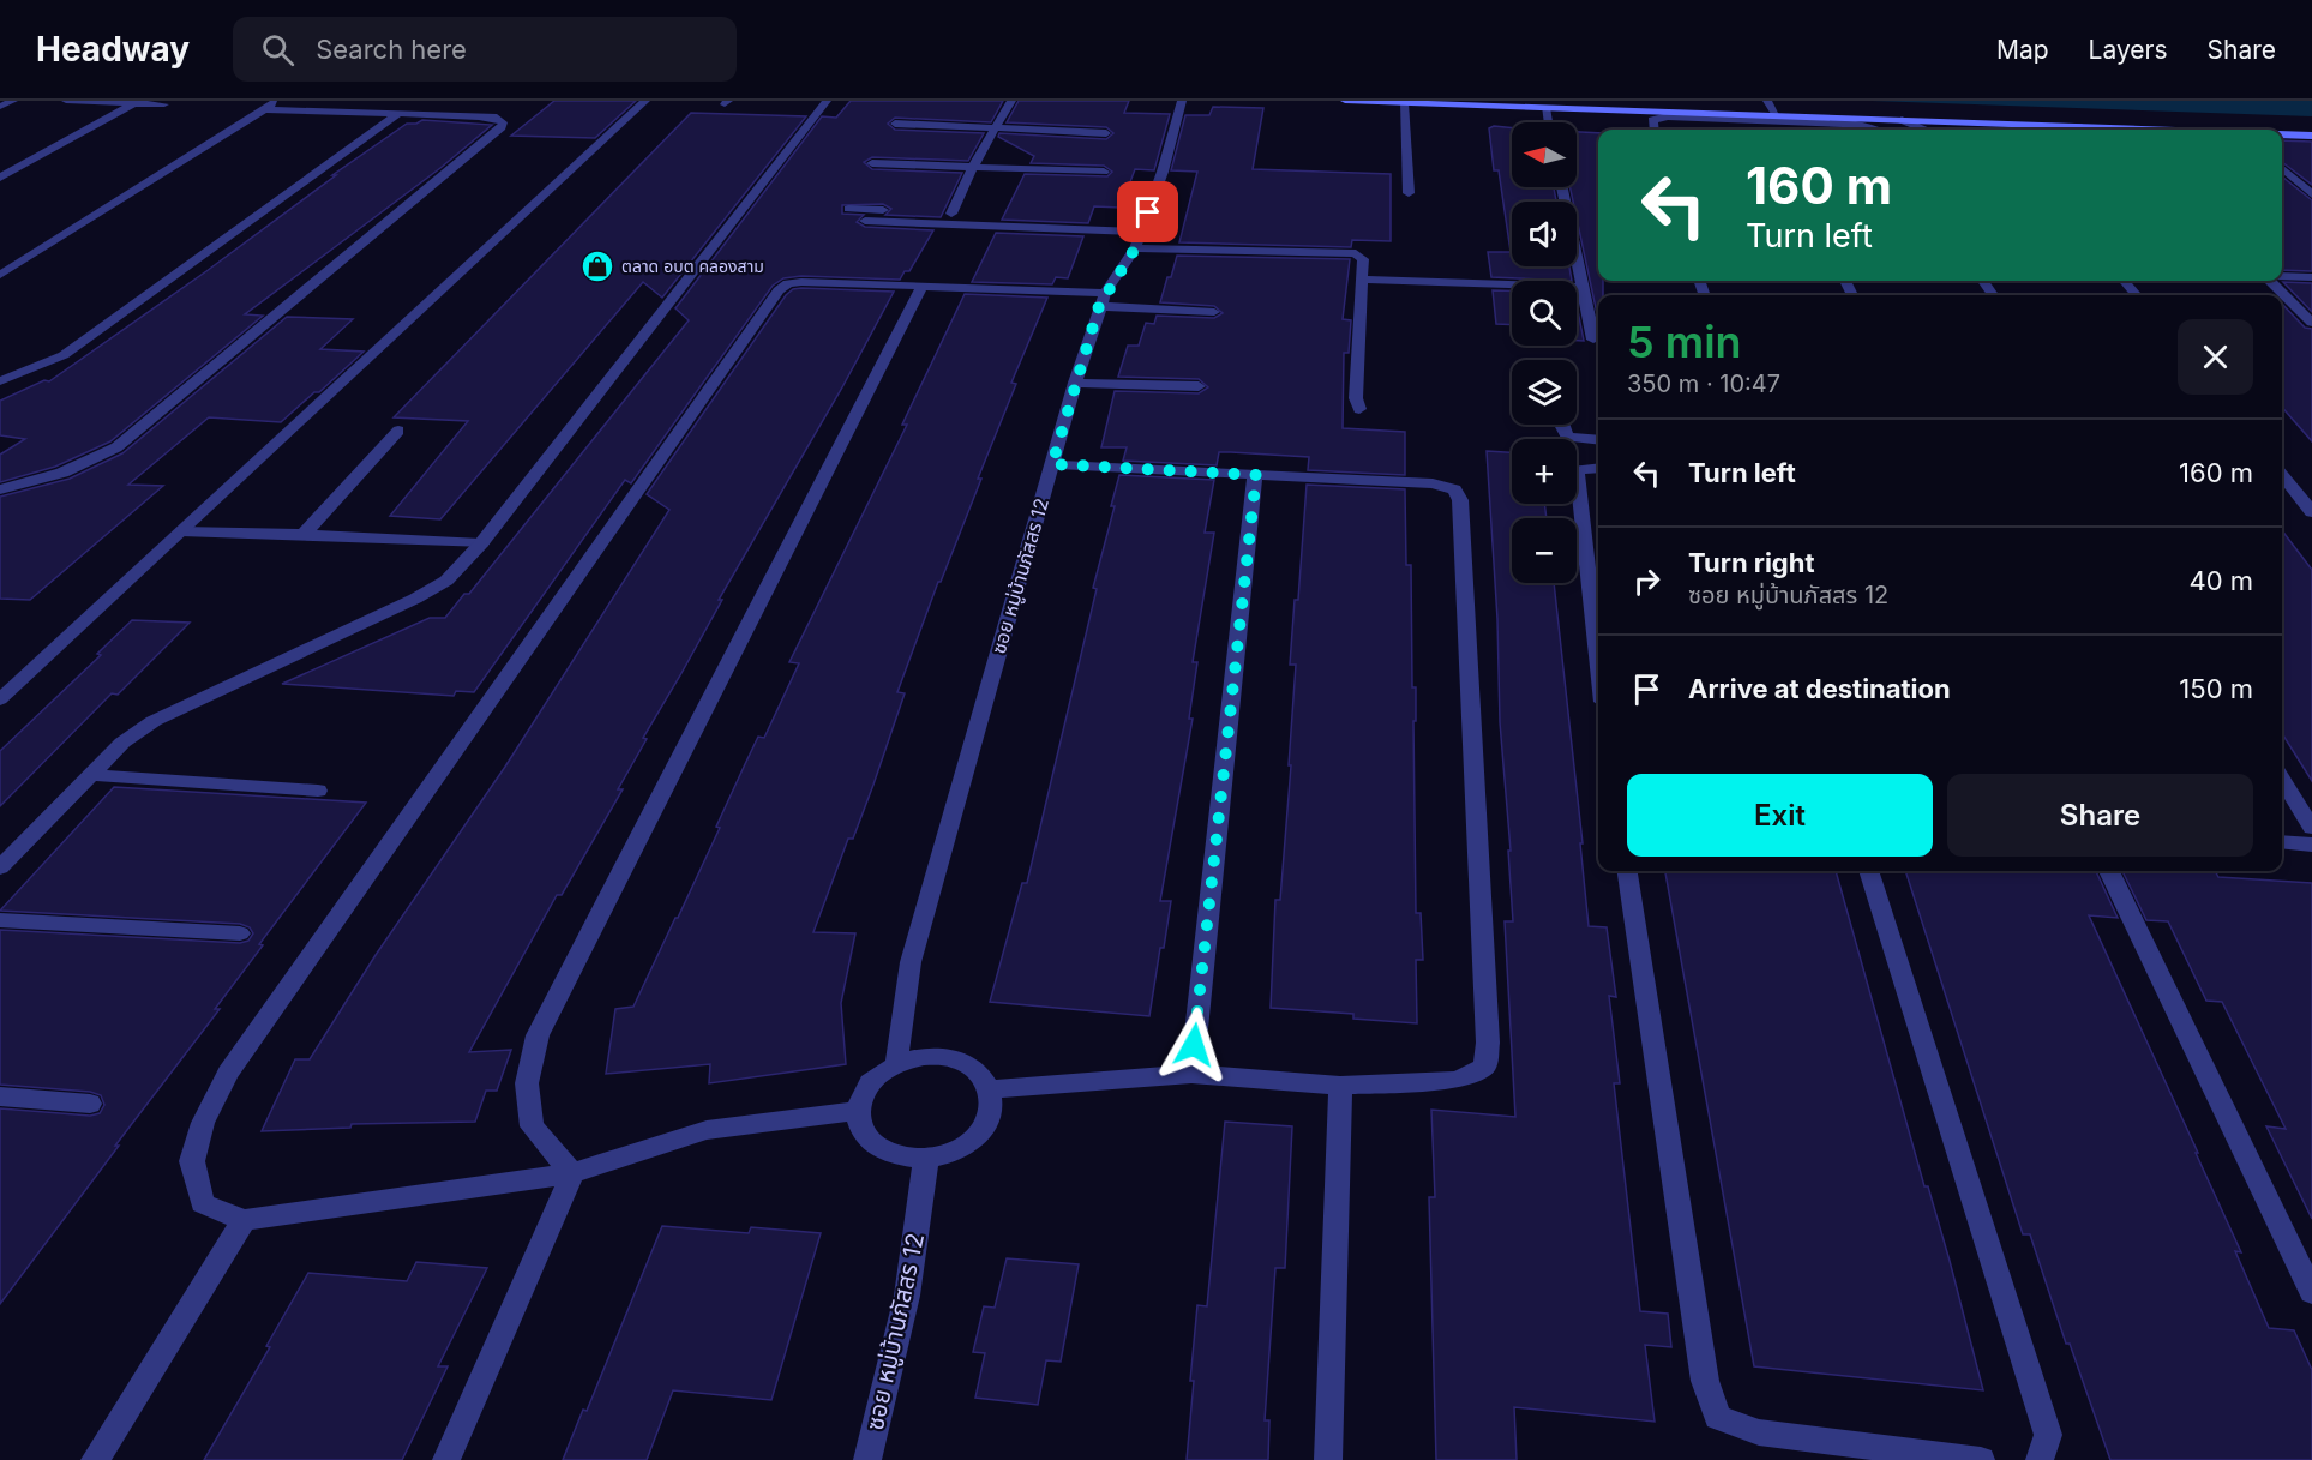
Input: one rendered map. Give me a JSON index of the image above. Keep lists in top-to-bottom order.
{
  "streets": {
    "street": ["ซอย หมู่บ้านภัสสร 12"]
  },
  "places": {
    "shop": ["ตลาด อบต คลองสาม"]
  },
  "north": "left",
  "page": {
    "header": "Headway",
    "search": "Search here",
    "nav": ["Map", "Layers", "Share"],
    "map_buttons": ["+", "−"],
    "turn": ["160 m", "Turn left"],
    "heading": ["5 min", "350 m · 10:47"],
    "list": [
      {
        "name": "Turn left",
        "value": "160 m"
      },
      {
        "name": "Turn right",
        "note": "ซอย หมู่บ้านภัสสร 12",
        "value": "40 m"
      },
      {
        "name": "Arrive at destination",
        "value": "150 m"
      }
    ],
    "buttons": ["Exit", "Share"]
  }
}
